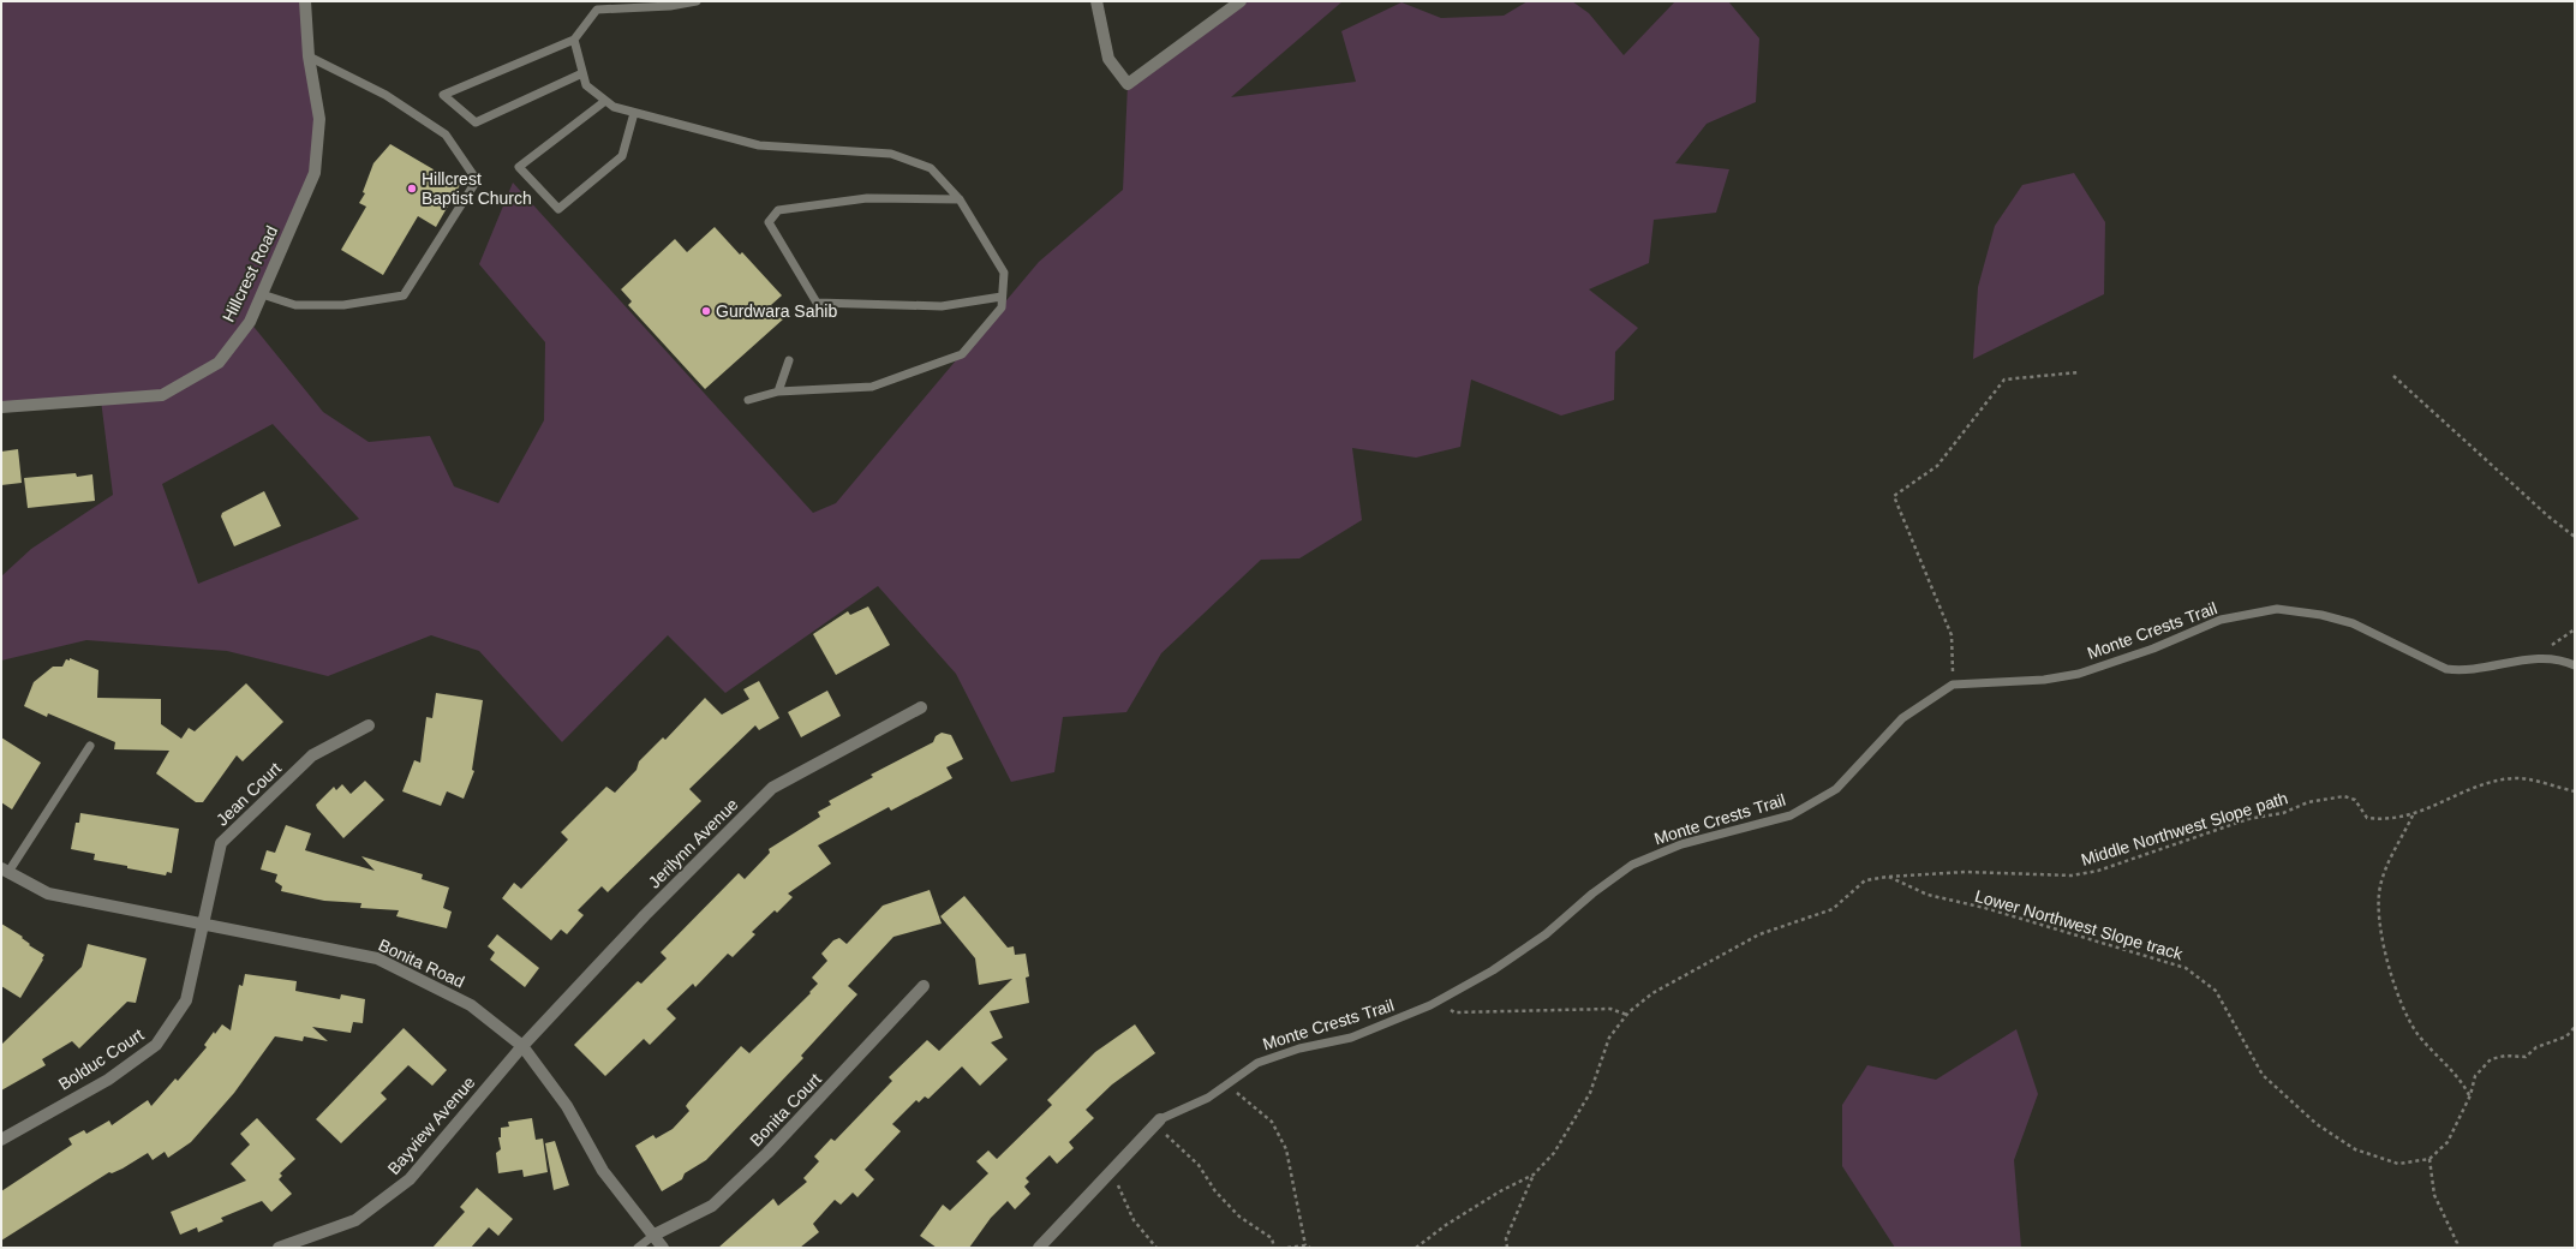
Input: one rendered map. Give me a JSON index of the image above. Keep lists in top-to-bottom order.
{
  "streets": {
    "street": [
      "Hillcrest Road",
      "Jean Court",
      "Jerilynn Avenue",
      "Bonita Road",
      "Bolduc Court",
      "Bonita Court",
      "Bayview Avenue"
    ],
    "lane": ["Monte Crests Trail"],
    "path": ["Middle Northwest Slope path", "Lower Northwest Slope track"]
  },
  "crossings": [
    ["Jean Court", "Bonita Road"],
    ["Jean Court", "Bolduc Court"],
    ["Middle Northwest Slope path", "Lower Northwest Slope track"],
    ["Jerilynn Avenue", "Bonita Road"],
    ["Jerilynn Avenue", "Bayview Avenue"],
    ["Bonita Road", "Bolduc Court"],
    ["Bonita Road", "Bonita Court"],
    ["Bonita Road", "Bayview Avenue"]
  ],
  "places": ["Hillcrest Baptist Church", "Gurdwara Sahib"]
}
